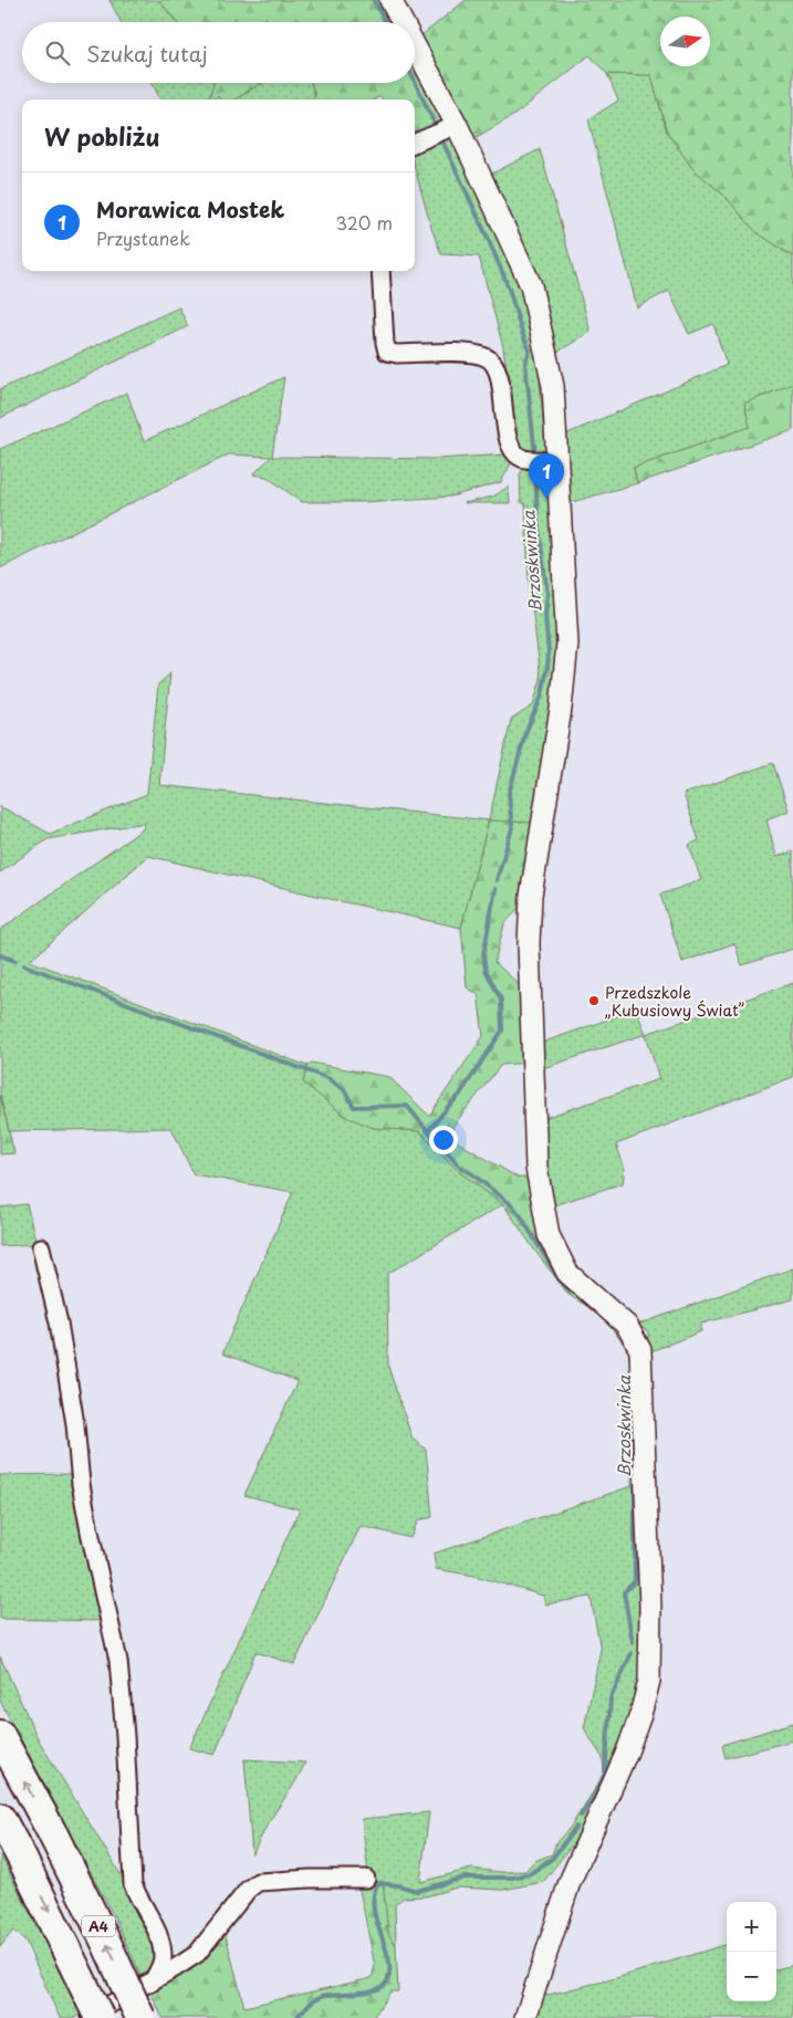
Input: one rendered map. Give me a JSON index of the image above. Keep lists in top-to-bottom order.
{
  "streets": {
    "highway": ["A4"]
  },
  "water": ["Brzoskwinka"],
  "places": ["Przedszkole „Kubusiowy Świat”"],
  "north": "right",
  "page": {
    "search": "Szukaj tutaj",
    "heading": "W pobliżu",
    "list": [
      {
        "mark": "1",
        "name": "Morawica Mostek",
        "note": "Przystanek",
        "value": "320 m"
      }
    ],
    "pins": "1",
    "map_buttons": ["+", "−"]
  }
}
